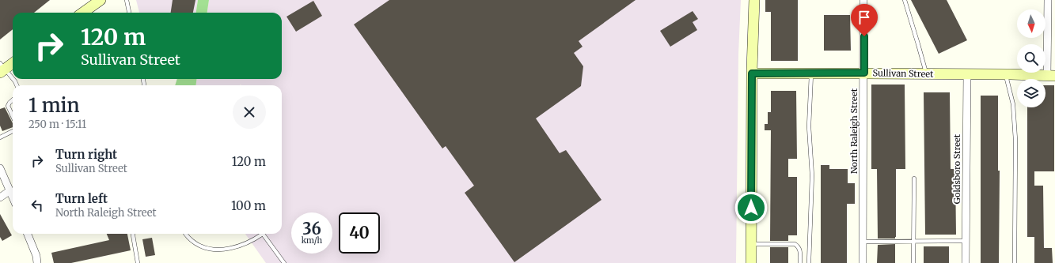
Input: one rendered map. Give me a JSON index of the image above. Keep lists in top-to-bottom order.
{
  "streets": {
    "street": ["Sullivan Street", "North Raleigh Street", "Goldsboro Street"]
  },
  "crossings": [
    ["Sullivan Street", "North Raleigh Street"],
    ["Sullivan Street", "Goldsboro Street"]
  ],
  "north": "bottom",
  "page": {
    "turn": ["120 m", "Sullivan Street"],
    "heading": ["1 min", "250 m · 15:11"],
    "list": [
      {
        "name": "Turn right",
        "note": "Sullivan Street",
        "value": "120 m"
      },
      {
        "name": "Turn left",
        "note": "North Raleigh Street",
        "value": "100 m"
      }
    ],
    "speed": "36 km/h",
    "limit": "40"
  }
}
